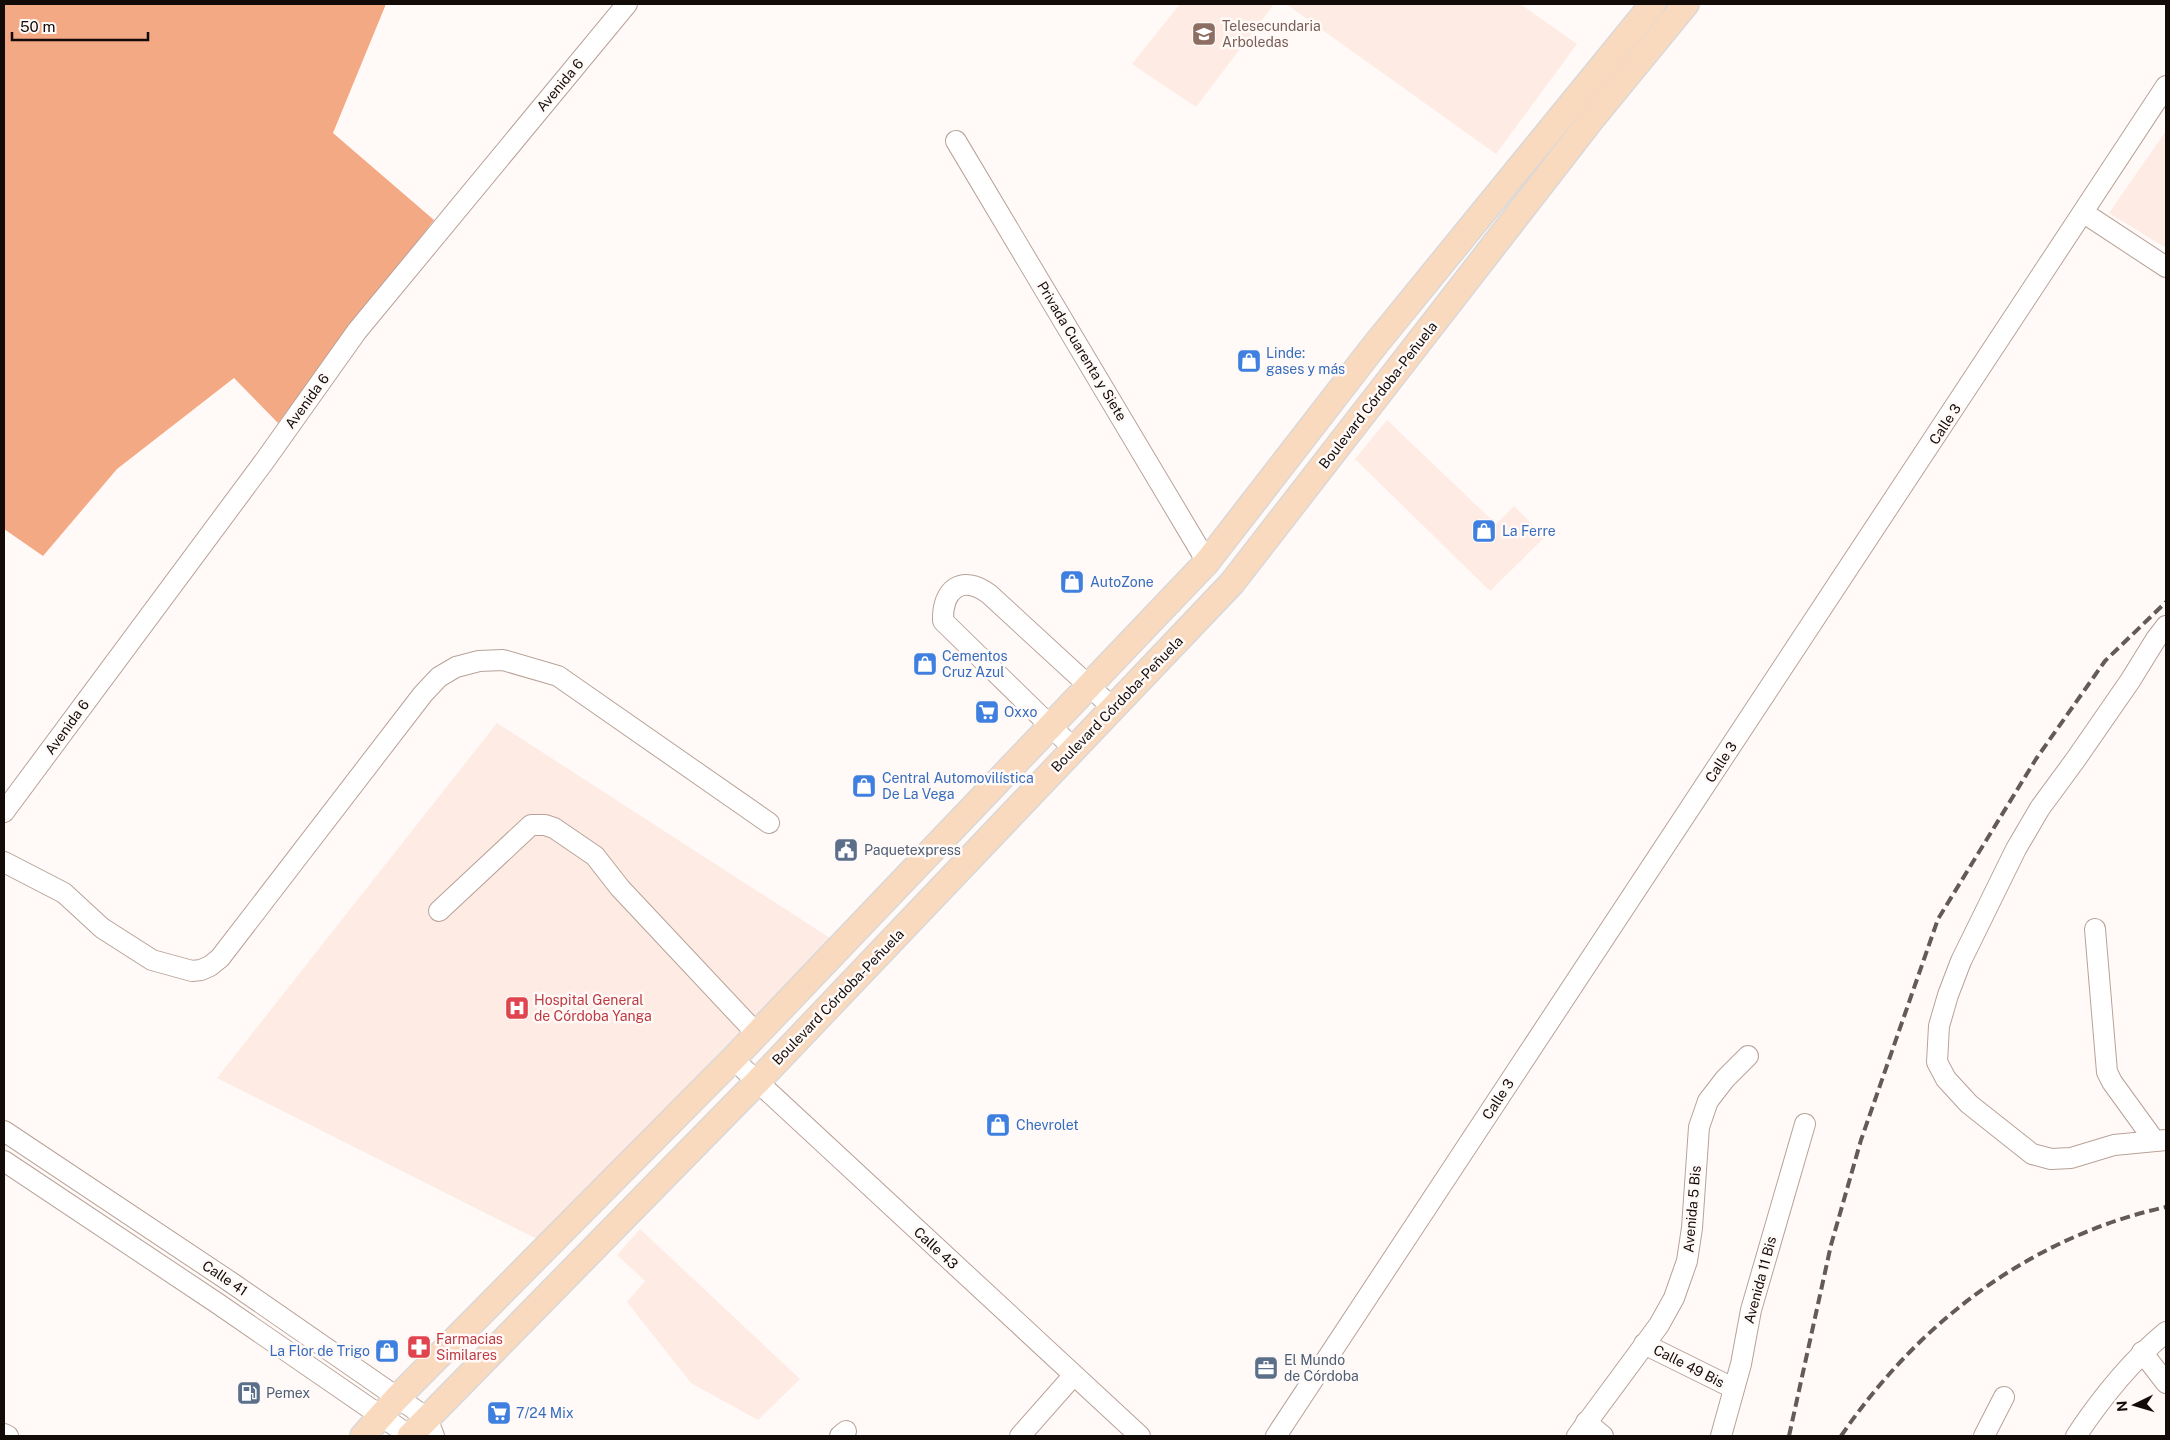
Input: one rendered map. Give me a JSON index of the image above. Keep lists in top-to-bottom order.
{
  "streets": {
    "main road": ["Boulevard Córdoba-Peñuela"],
    "street": [
      "Avenida 6",
      "Privada Cuarenta y Siete",
      "Calle 3",
      "Avenida 5 Bis",
      "Calle 43",
      "Calle 41",
      "Avenida 11 Bis",
      "Calle 49 Bis"
    ]
  },
  "crossings": [
    ["Boulevard Córdoba-Peñuela", "Calle 43"],
    ["Boulevard Córdoba-Peñuela", "Calle 41"],
    ["Avenida 5 Bis", "Calle 49 Bis"],
    ["Avenida 11 Bis", "Calle 49 Bis"]
  ],
  "places": {
    "school or university": ["Telesecundaria Arboledas"],
    "shop": [
      "Linde: gases y más",
      "La Ferre",
      "AutoZone",
      "Cementos Cruz Azul",
      "Central Automovilística De La Vega",
      "Chevrolet",
      "La Flor de Trigo"
    ],
    "supermarket": ["Oxxo", "7/24 Mix"],
    "public building": ["Paquetexpress"],
    "hospital": ["Hospital General de Córdoba Yanga"],
    "pharmacy": ["Farmacias Similares"],
    "office": ["El Mundo de Córdoba"],
    "fuel station": ["Pemex"]
  },
  "scale_bar": "50 m",
  "north": "left"
}
